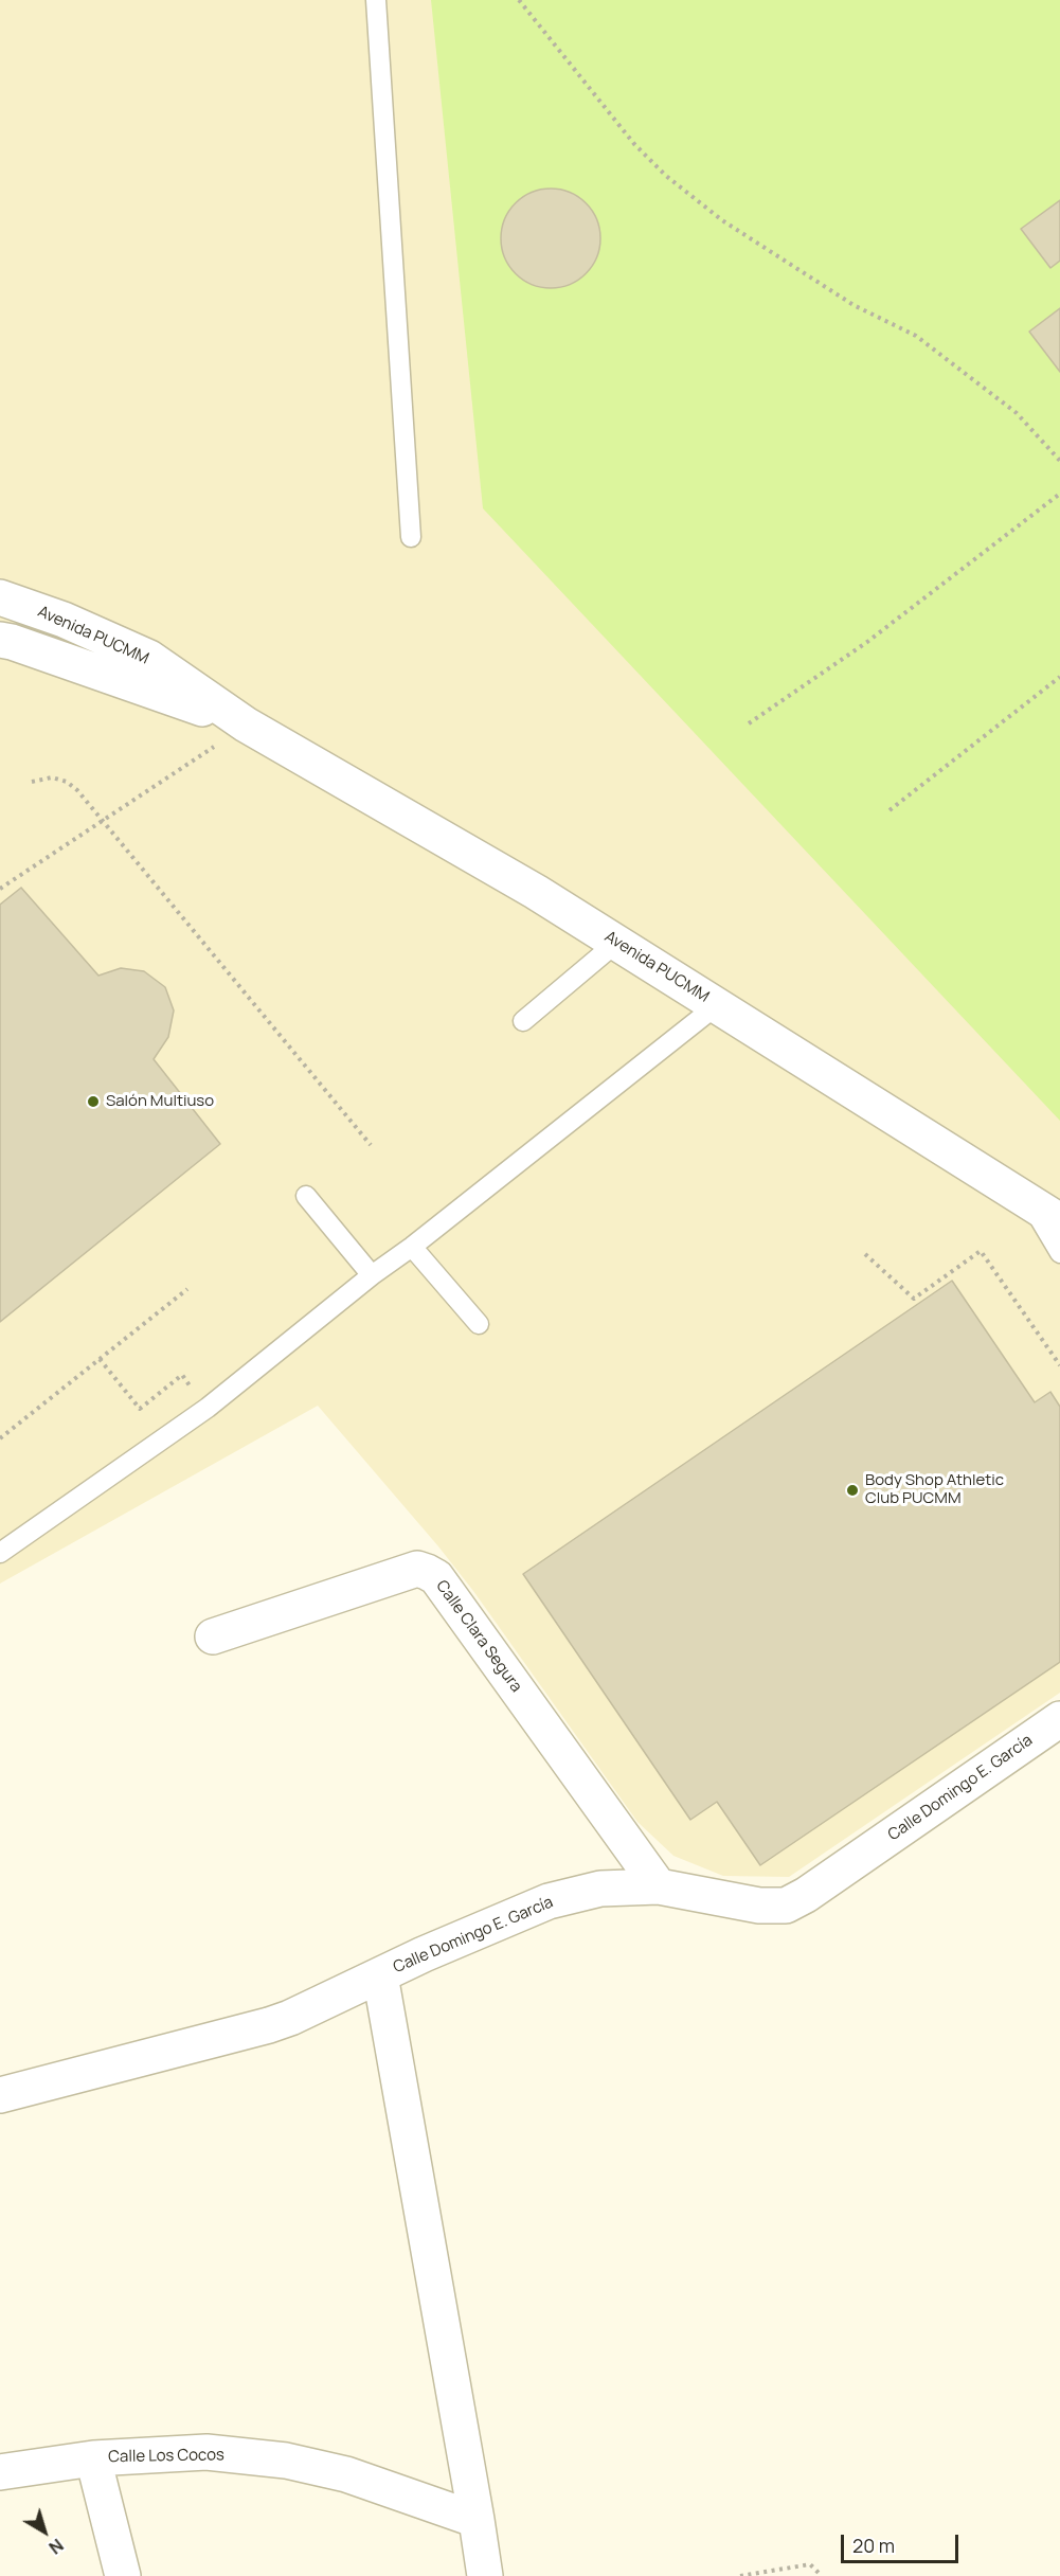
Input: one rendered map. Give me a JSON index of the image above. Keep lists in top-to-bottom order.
{
  "streets": {
    "street": [
      "Avenida PUCMM",
      "Calle Clara Segura",
      "Calle Domingo E. García",
      "Calle Los Cocos"
    ]
  },
  "crossings": [
    ["Calle Clara Segura", "Calle Domingo E. García"]
  ],
  "places": ["Salón Multiuso", "Body Shop Athletic Club PUCMM"],
  "scale_bar": "20 m",
  "north": "bottom right"
}
